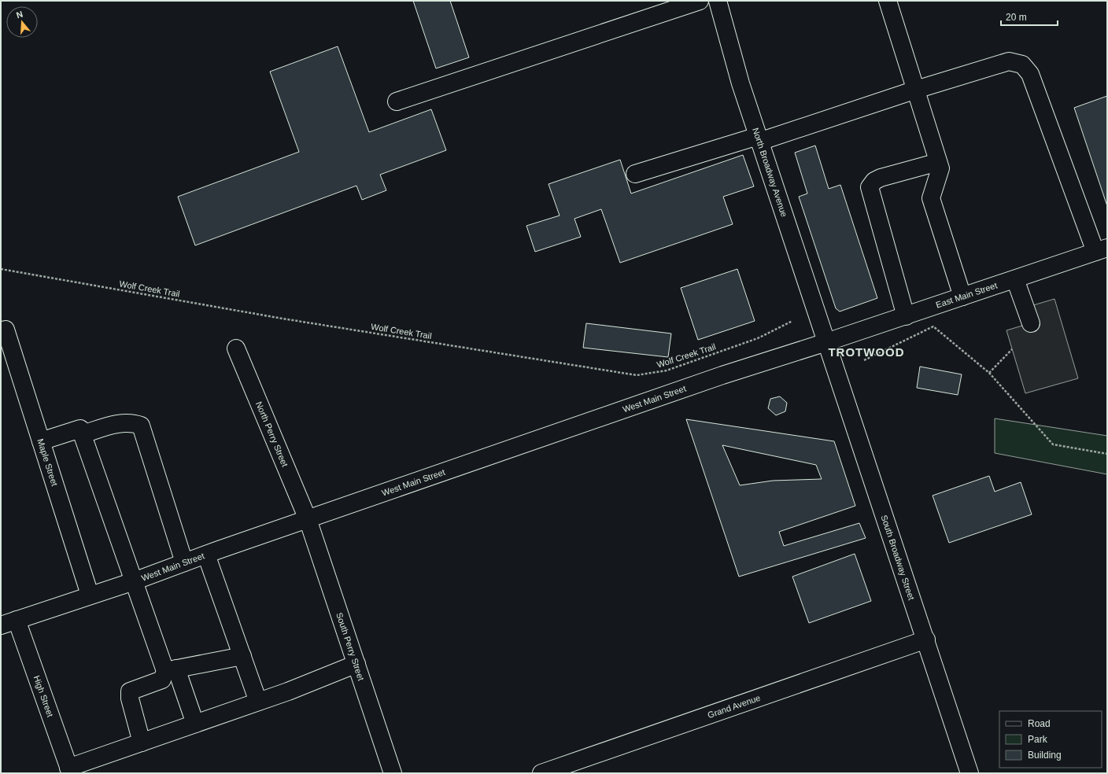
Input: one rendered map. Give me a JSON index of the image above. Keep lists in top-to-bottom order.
{
  "streets": {
    "street": [
      "North Broadway Avenue",
      "East Main Street",
      "West Main Street",
      "North Perry Street",
      "Maple Street",
      "South Broadway Street",
      "South Perry Street",
      "High Street",
      "Grand Avenue"
    ],
    "path": ["Wolf Creek Trail"]
  },
  "crossings": [
    ["North Broadway Avenue", "East Main Street"],
    ["North Broadway Avenue", "West Main Street"],
    ["North Broadway Avenue", "South Broadway Street"],
    ["East Main Street", "West Main Street"],
    ["East Main Street", "South Broadway Street"],
    ["West Main Street", "North Perry Street"],
    ["West Main Street", "Maple Street"],
    ["West Main Street", "South Broadway Street"],
    ["West Main Street", "South Perry Street"],
    ["West Main Street", "High Street"],
    ["North Perry Street", "South Perry Street"],
    ["South Broadway Street", "Grand Avenue"]
  ],
  "districts": ["TROTWOOD"],
  "legend": ["Road", "Park", "Building"],
  "scale_bar": "20 m",
  "north": "top"
}
